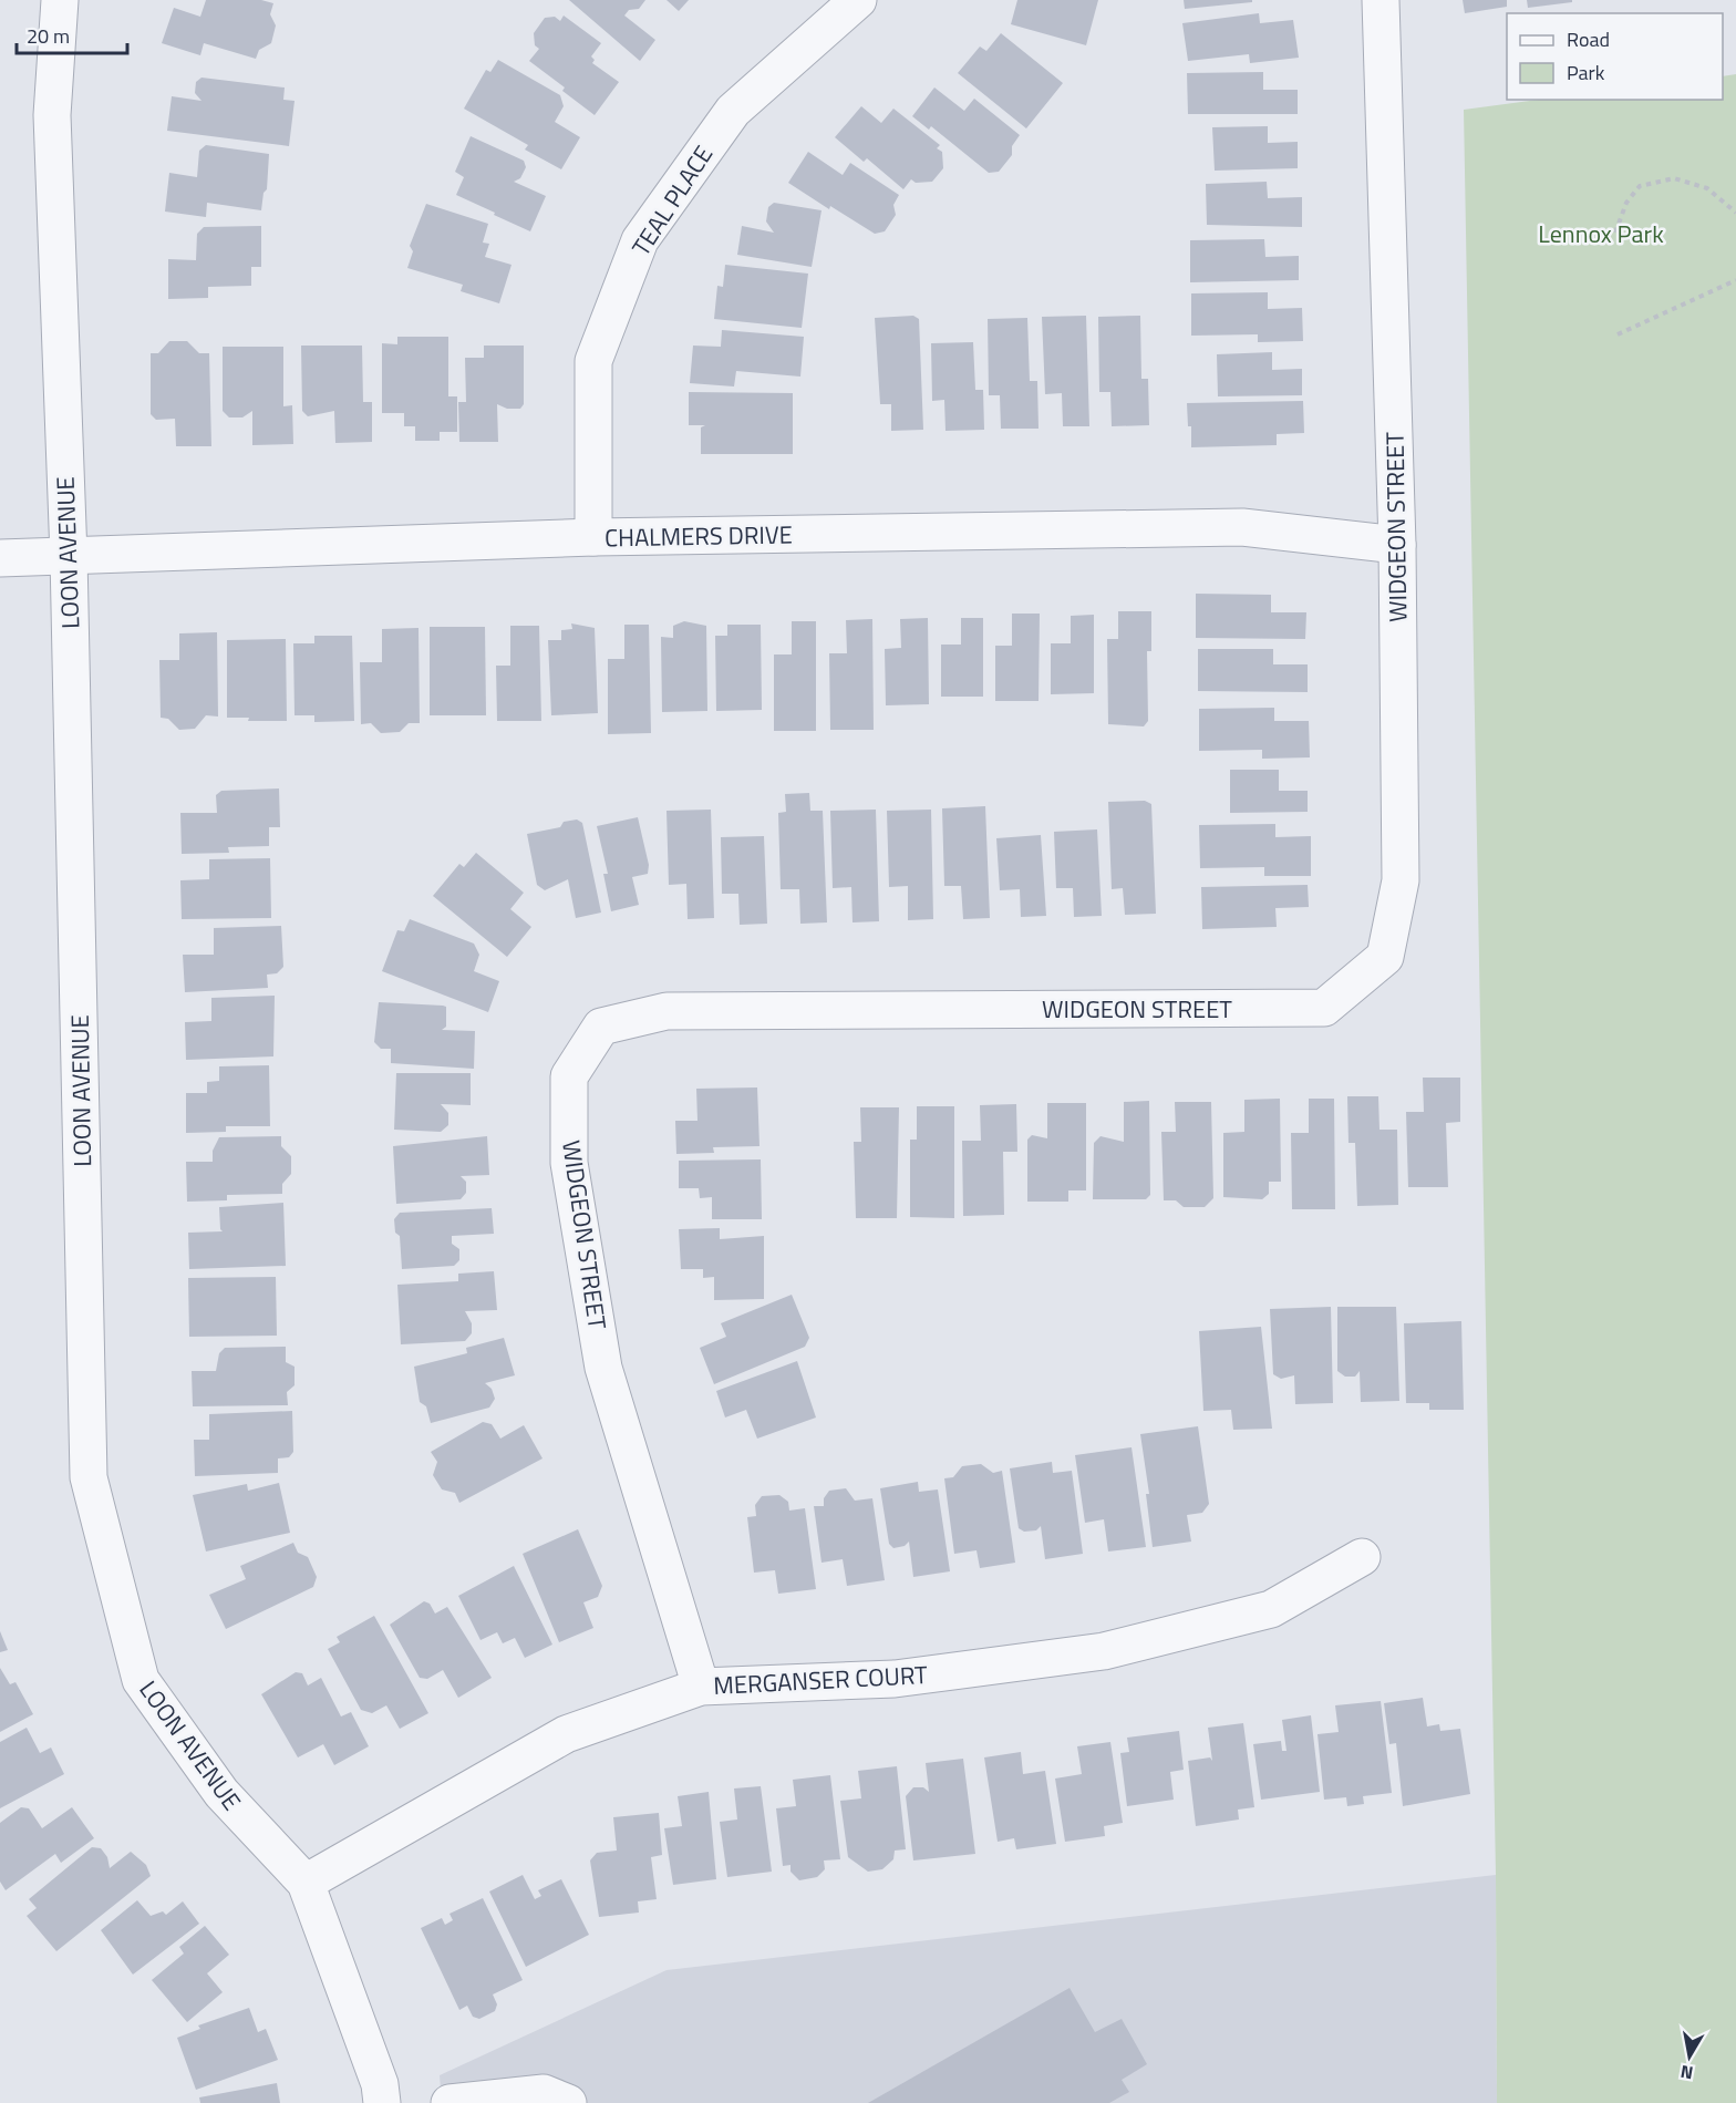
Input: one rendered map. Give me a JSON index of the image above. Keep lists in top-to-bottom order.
{
  "streets": {
    "street": [
      "TEAL PLACE",
      "WIDGEON STREET",
      "CHALMERS DRIVE",
      "LOON AVENUE",
      "MERGANSER COURT"
    ]
  },
  "crossings": [
    ["TEAL PLACE", "CHALMERS DRIVE"],
    ["WIDGEON STREET", "CHALMERS DRIVE"],
    ["WIDGEON STREET", "MERGANSER COURT"],
    ["CHALMERS DRIVE", "LOON AVENUE"],
    ["LOON AVENUE", "MERGANSER COURT"]
  ],
  "parks": ["Lennox Park"],
  "legend": ["Road", "Park"],
  "scale_bar": "20 m",
  "north": "bottom"
}
